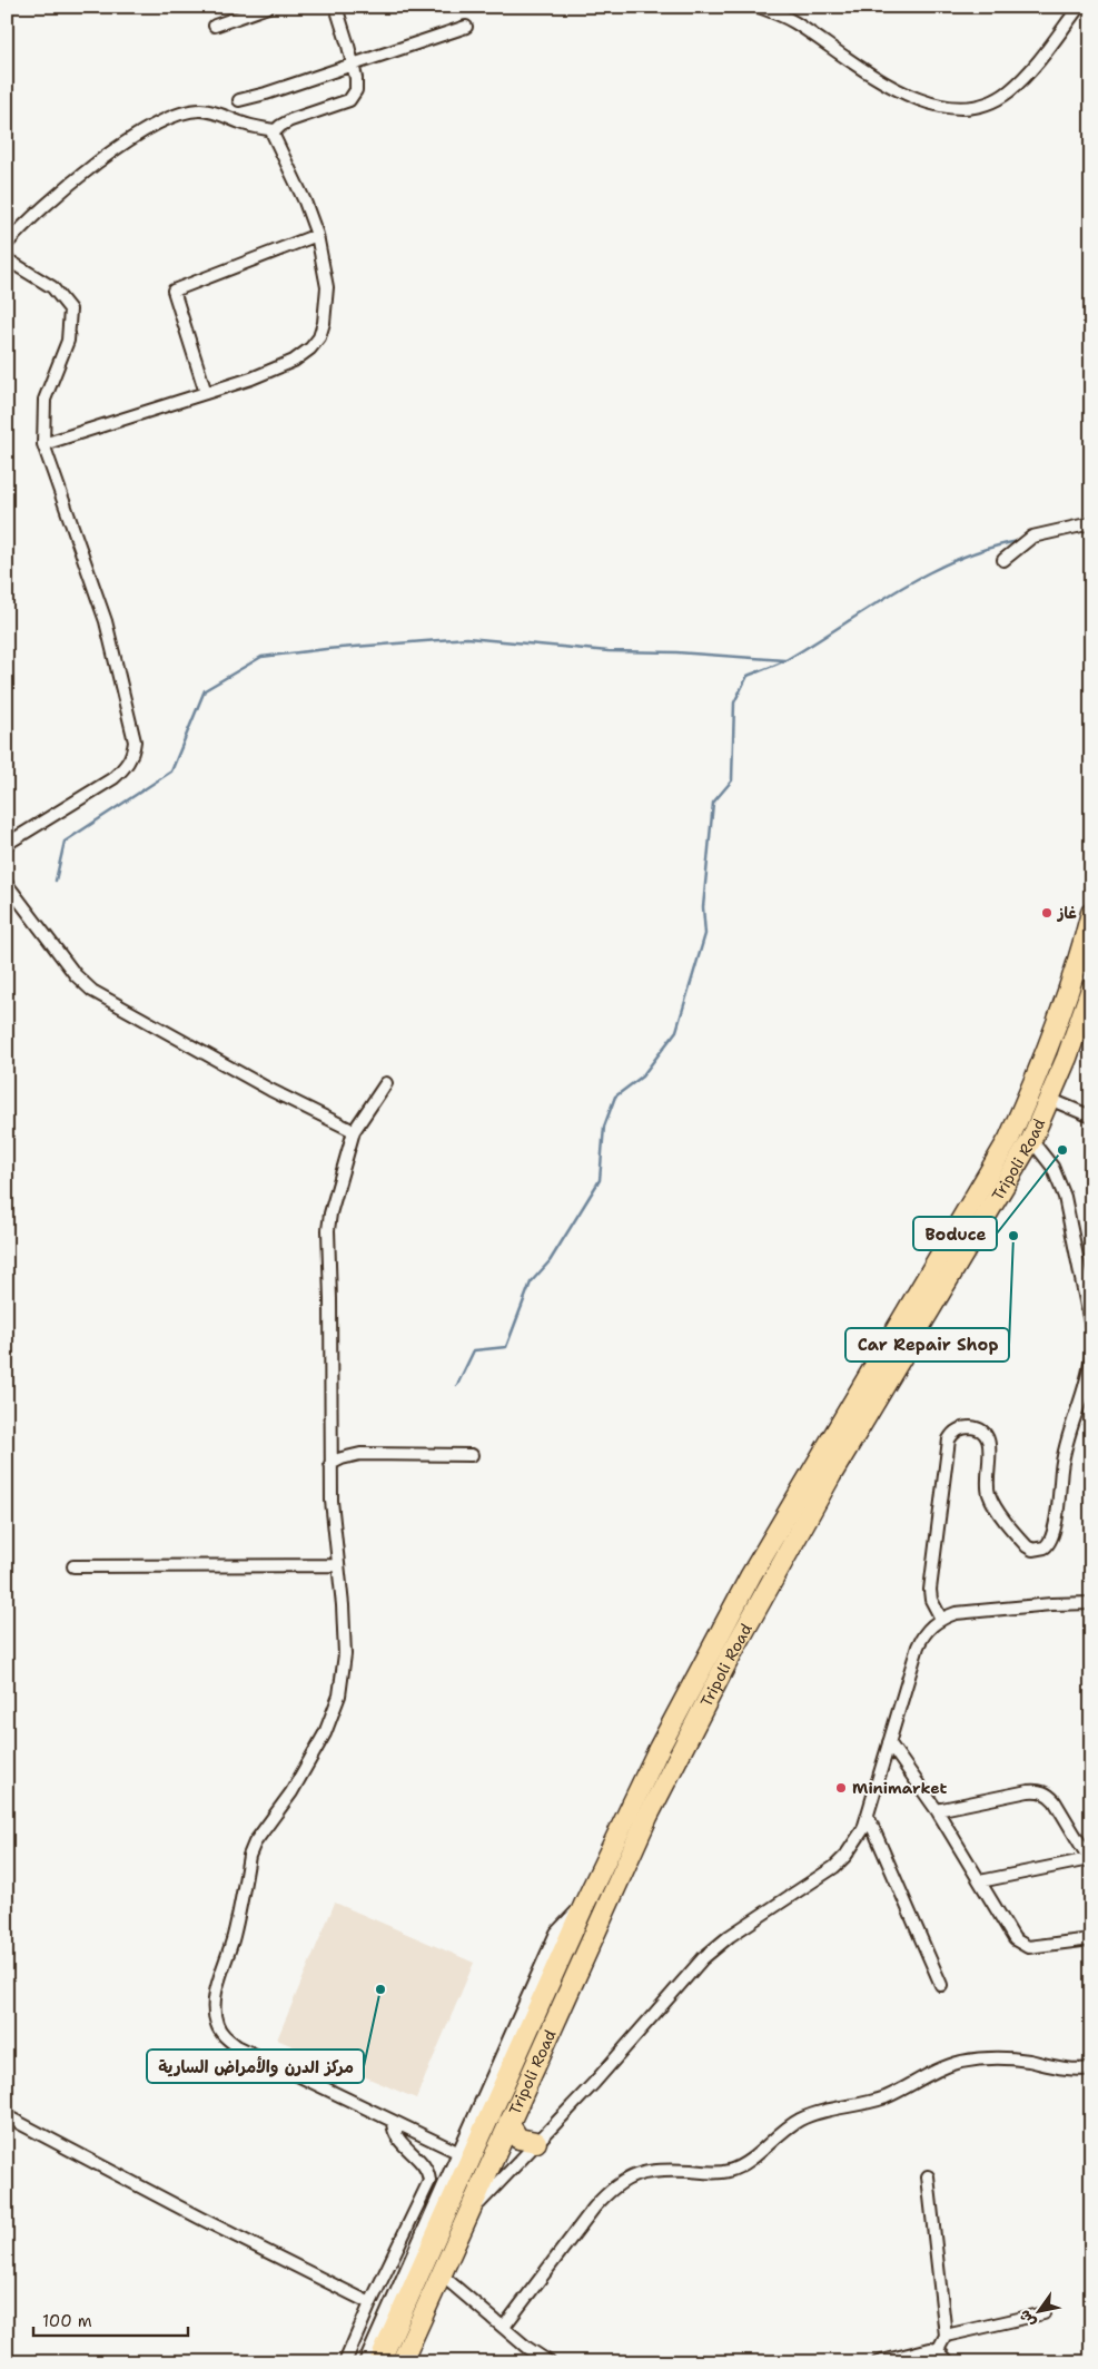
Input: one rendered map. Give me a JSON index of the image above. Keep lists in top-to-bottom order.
{
  "streets": {
    "highway": ["Tripoli Road"]
  },
  "places": [
    "غاز",
    "Boduce",
    "Car Repair Shop",
    "Minimarket",
    "مركز الدرن والأمراض السارية"
  ],
  "scale_bar": "100 m",
  "north": "bottom left"
}
